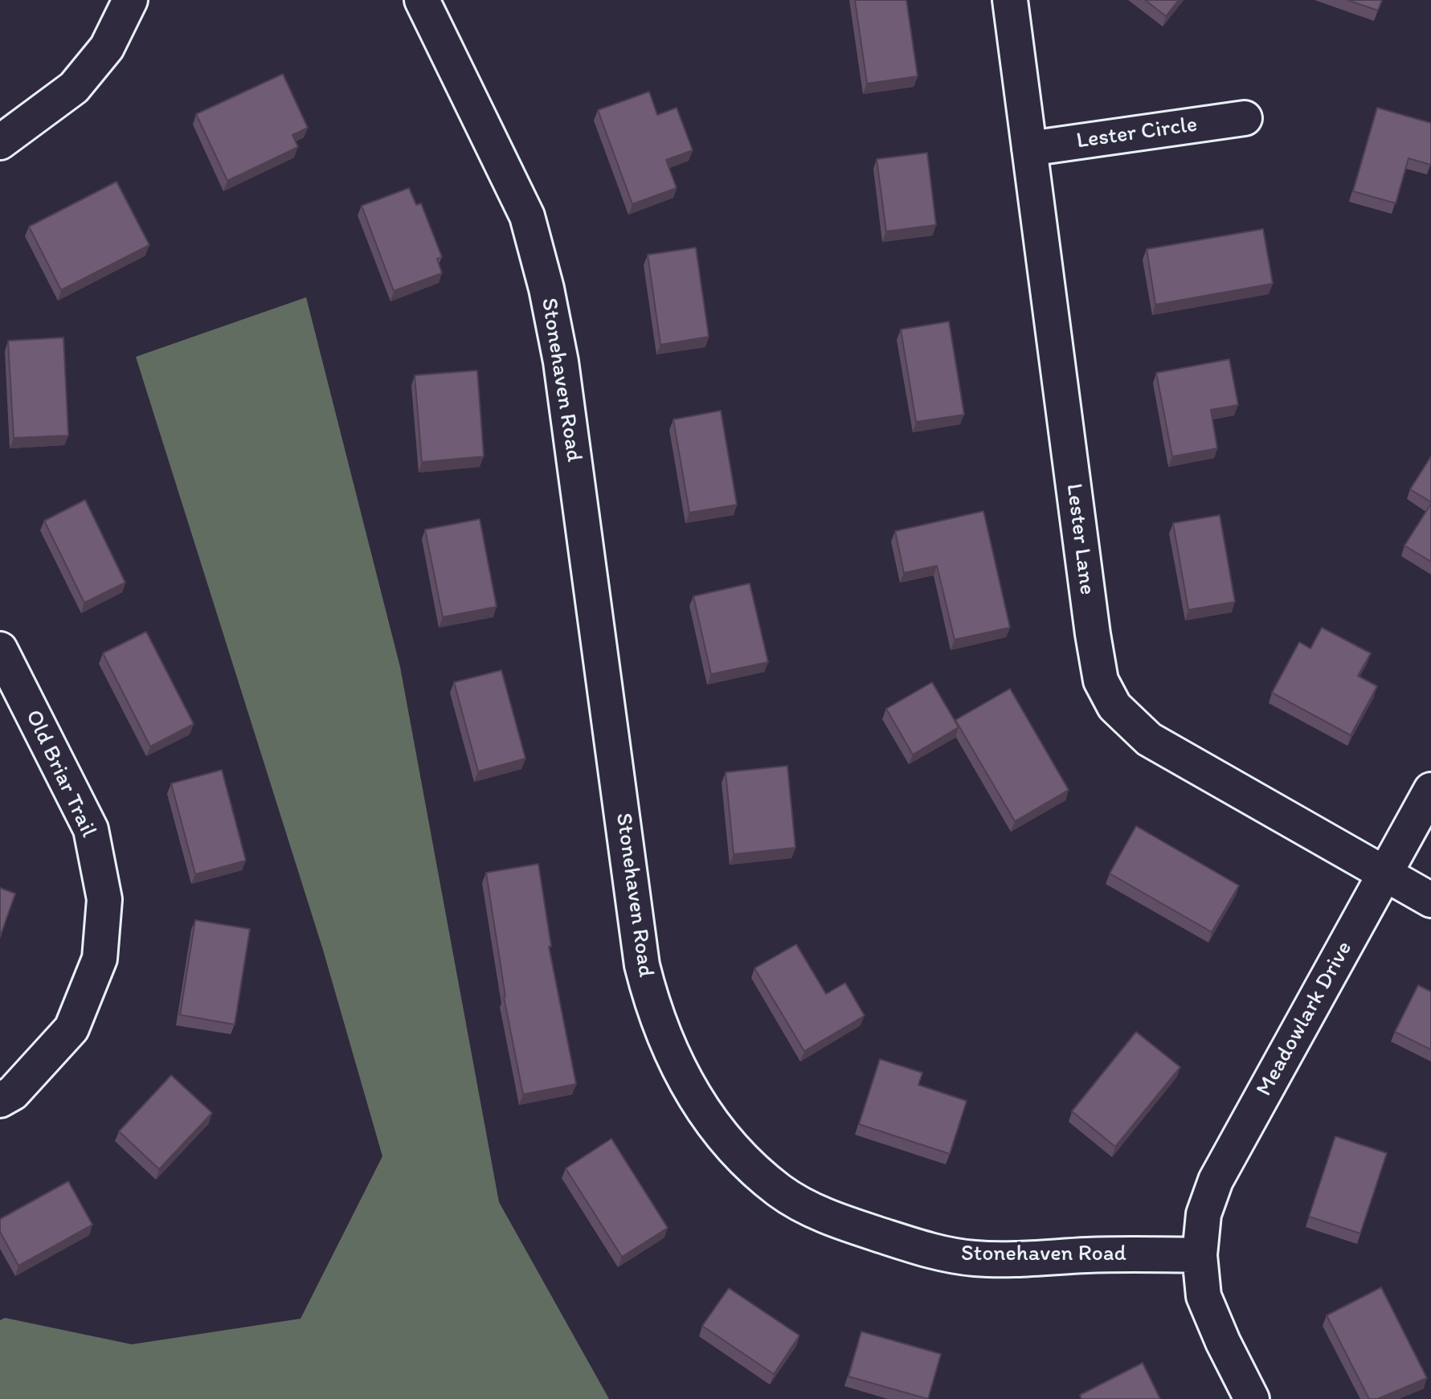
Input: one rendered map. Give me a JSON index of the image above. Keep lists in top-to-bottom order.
{
  "streets": {
    "street": [
      "Lester Circle",
      "Stonehaven Road",
      "Lester Lane",
      "Old Briar Trail",
      "Meadowlark Drive"
    ]
  },
  "crossings": [
    ["Lester Circle", "Lester Lane"],
    ["Stonehaven Road", "Meadowlark Drive"],
    ["Lester Lane", "Meadowlark Drive"]
  ]
}
